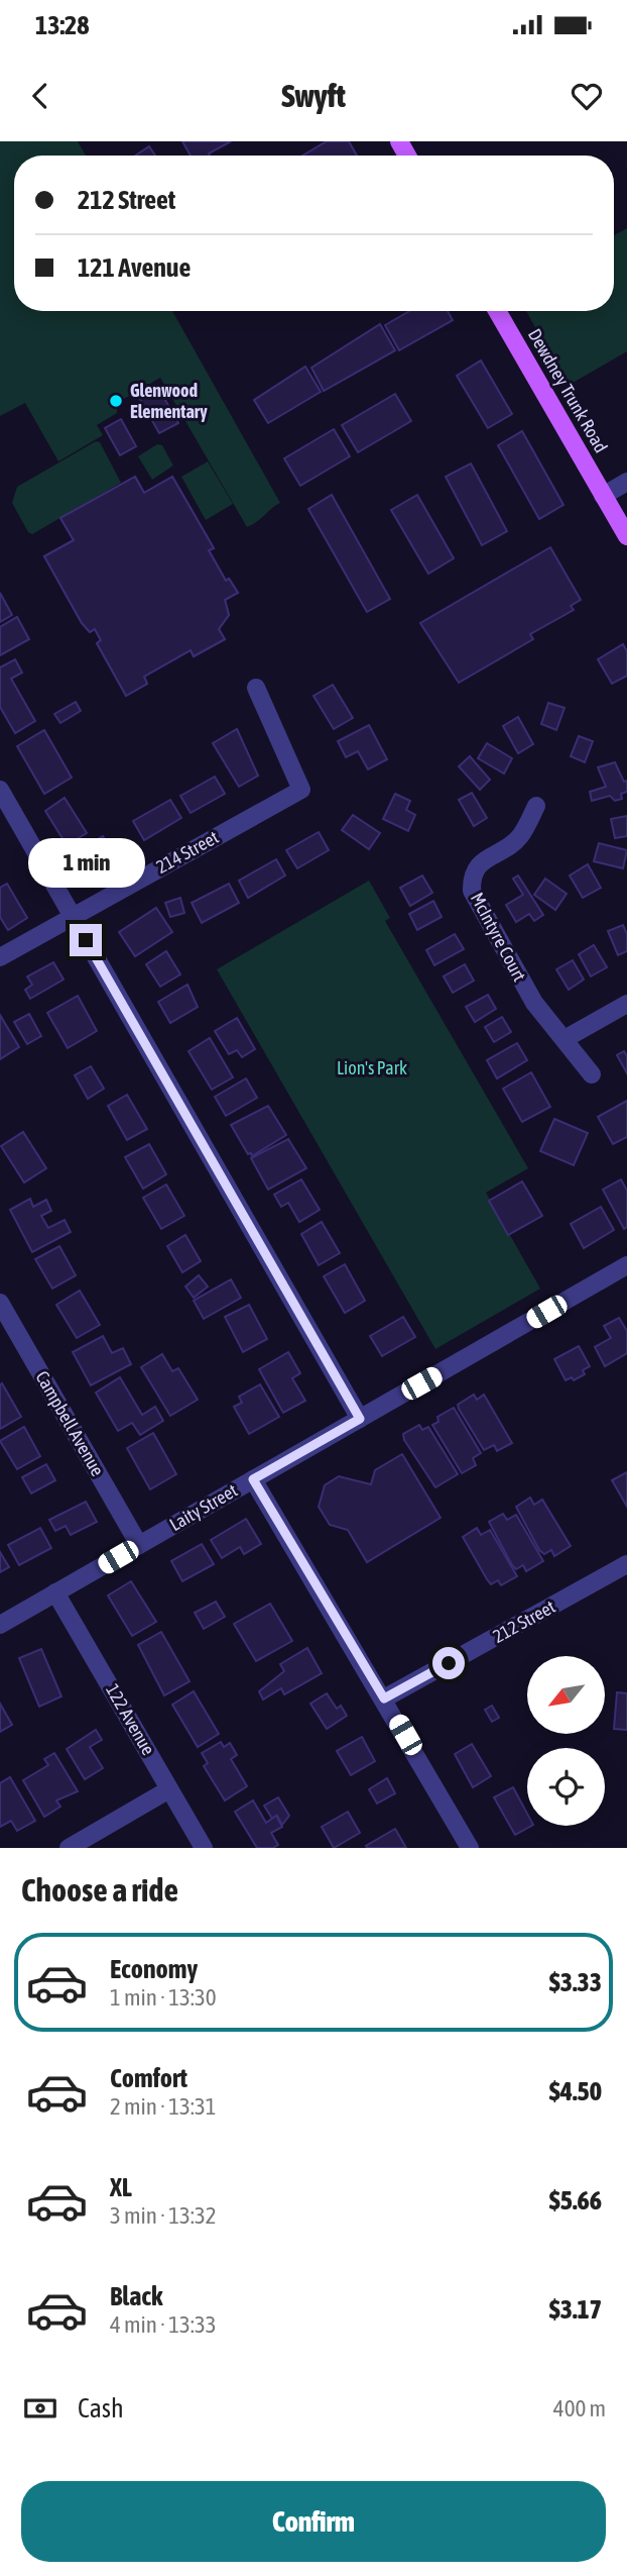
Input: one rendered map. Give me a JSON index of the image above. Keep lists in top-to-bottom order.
{
  "streets": {
    "main road": ["Dewdney Trunk Road"],
    "street": [
      "214 Street",
      "McIntyre Court",
      "Campbell Avenue",
      "Laity Street",
      "212 Street",
      "122 Avenue"
    ]
  },
  "crossings": [
    ["Campbell Avenue", "Laity Street"],
    ["Laity Street", "122 Avenue"]
  ],
  "parks": ["Lion's Park"],
  "places": ["Glenwood Elementary"],
  "north": "bottom left",
  "page": {
    "status": "13:28",
    "header": "Swyft",
    "banner": ["212 Street", "121 Avenue"],
    "bubble": "1 min",
    "heading": "Choose a ride",
    "list": [
      {
        "name": "Economy",
        "note": "1 min · 13:30",
        "value": "$3.33"
      },
      {
        "name": "Comfort",
        "note": "2 min · 13:31",
        "value": "$4.50"
      },
      {
        "name": "XL",
        "note": "3 min · 13:32",
        "value": "$5.66"
      },
      {
        "name": "Black",
        "note": "4 min · 13:33",
        "value": "$3.17"
      }
    ],
    "pay": ["Cash", "400 m"],
    "buttons": "Confirm"
  }
}
